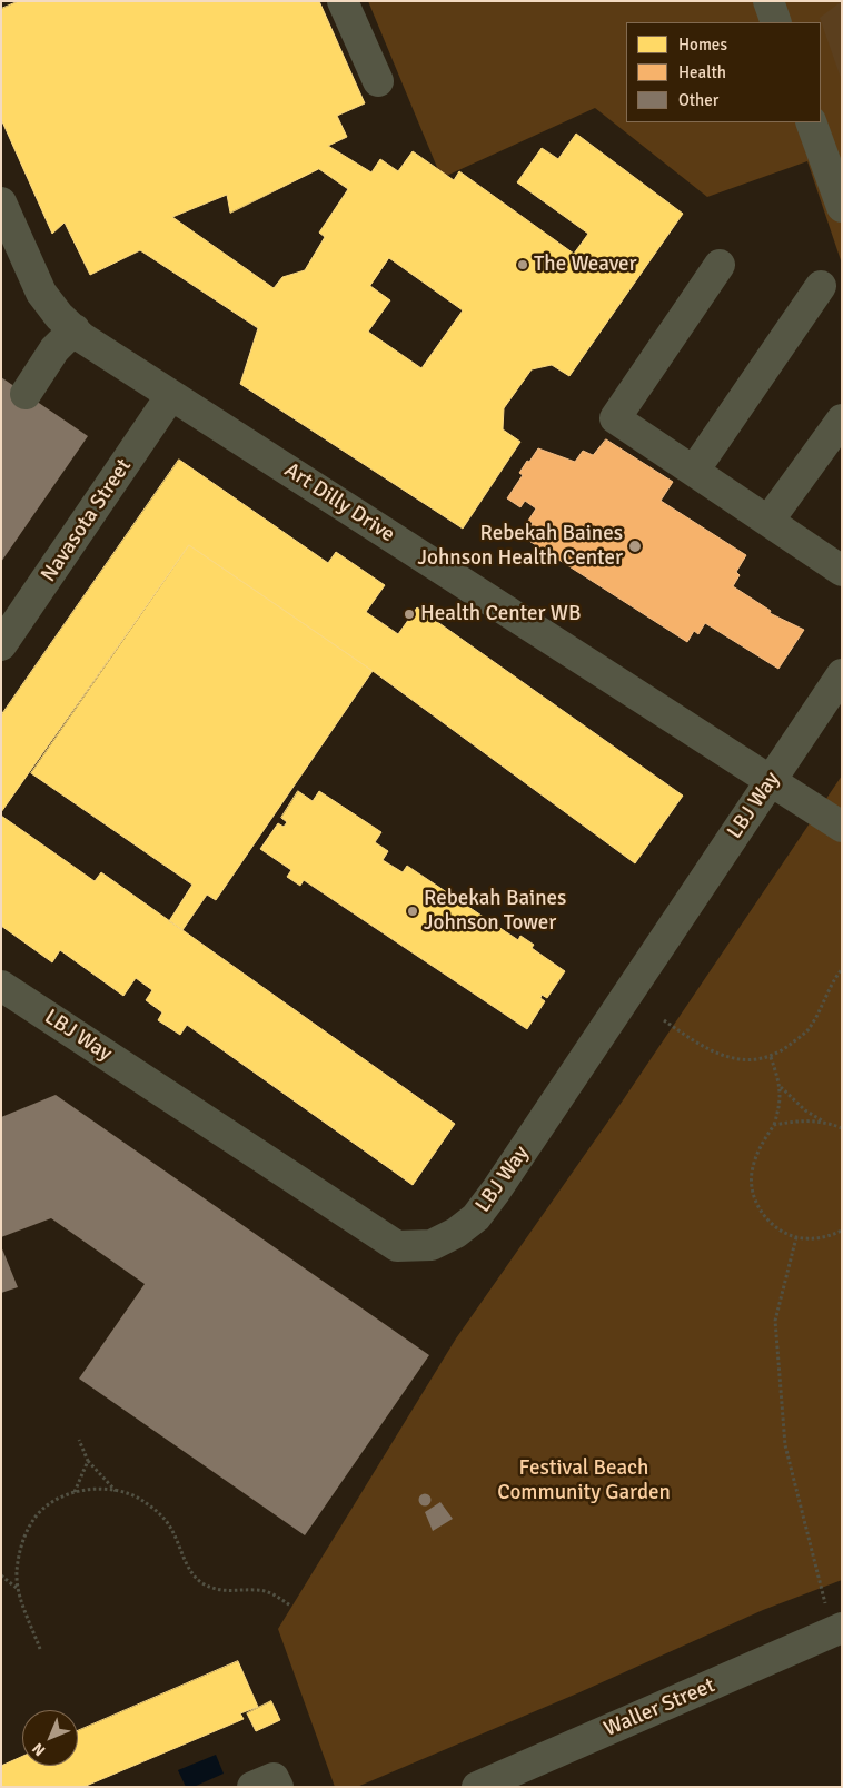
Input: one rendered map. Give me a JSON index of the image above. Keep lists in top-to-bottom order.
{
  "streets": {
    "street": [
      "Art Dilly Drive",
      "Navasota Street",
      "LBJ Way",
      "Waller Street"
    ]
  },
  "crossings": [
    ["Art Dilly Drive", "Navasota Street"],
    ["Art Dilly Drive", "LBJ Way"]
  ],
  "parks": ["Festival Beach Community Garden"],
  "places": [
    "The Weaver",
    "Rebekah Baines Johnson Health Center",
    "Health Center WB",
    "Rebekah Baines Johnson Tower"
  ],
  "legend": ["Homes", "Health", "Other"],
  "north": "bottom left"
}
